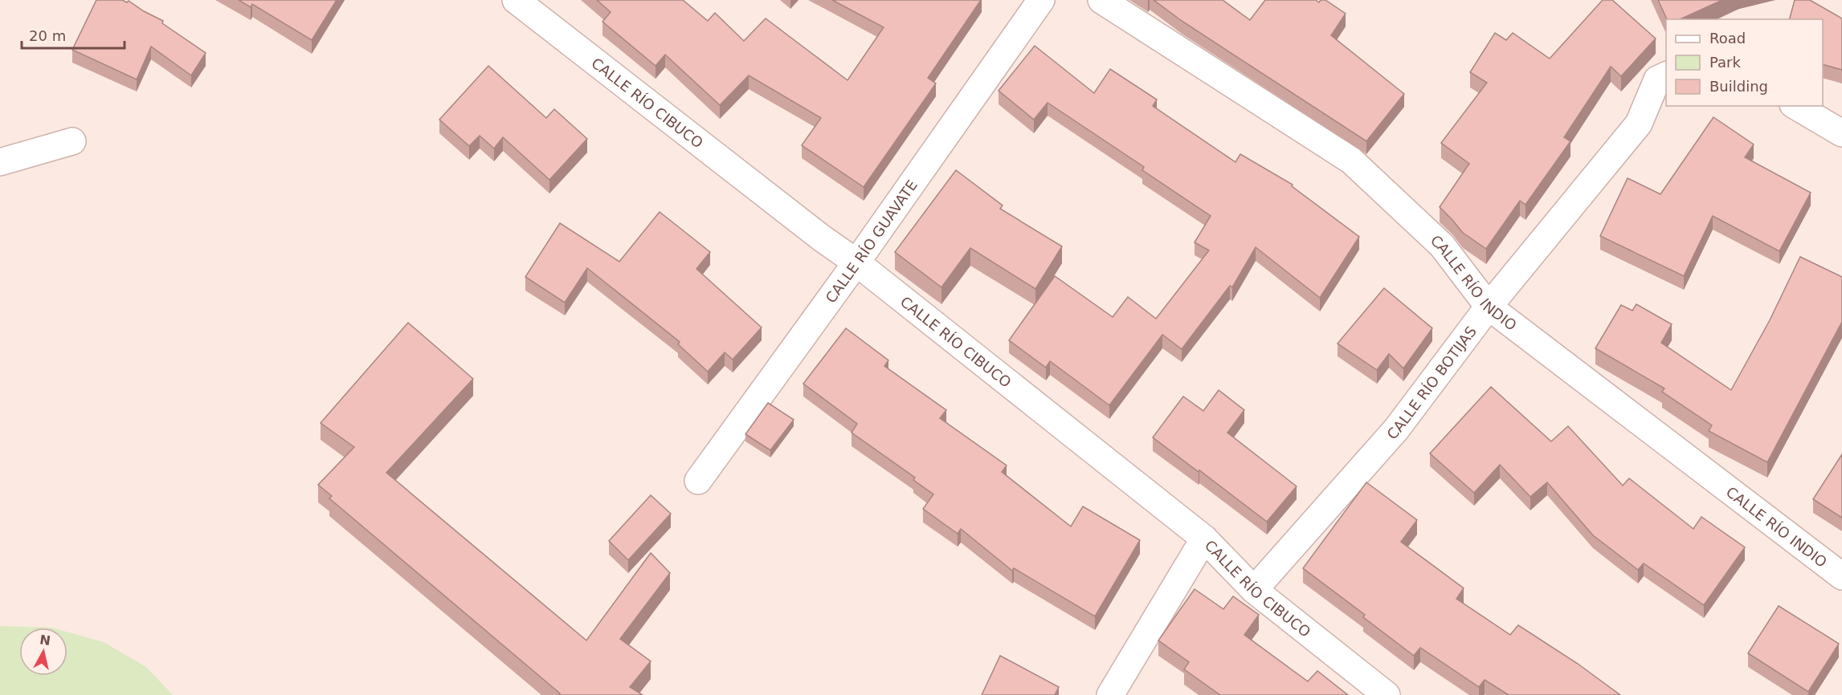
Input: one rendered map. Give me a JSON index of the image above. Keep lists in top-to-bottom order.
{
  "streets": {
    "street": [
      "CALLE RÍO CIBUCO",
      "CALLE RÍO GUAVATE",
      "CALLE RÍO INDIO",
      "CALLE RÍO BOTIJAS"
    ]
  },
  "crossings": [
    ["CALLE RÍO CIBUCO", "CALLE RÍO GUAVATE"],
    ["CALLE RÍO CIBUCO", "CALLE RÍO BOTIJAS"],
    ["CALLE RÍO INDIO", "CALLE RÍO BOTIJAS"]
  ],
  "legend": ["Road", "Park", "Building"],
  "scale_bar": "20 m",
  "north": "top"
}
